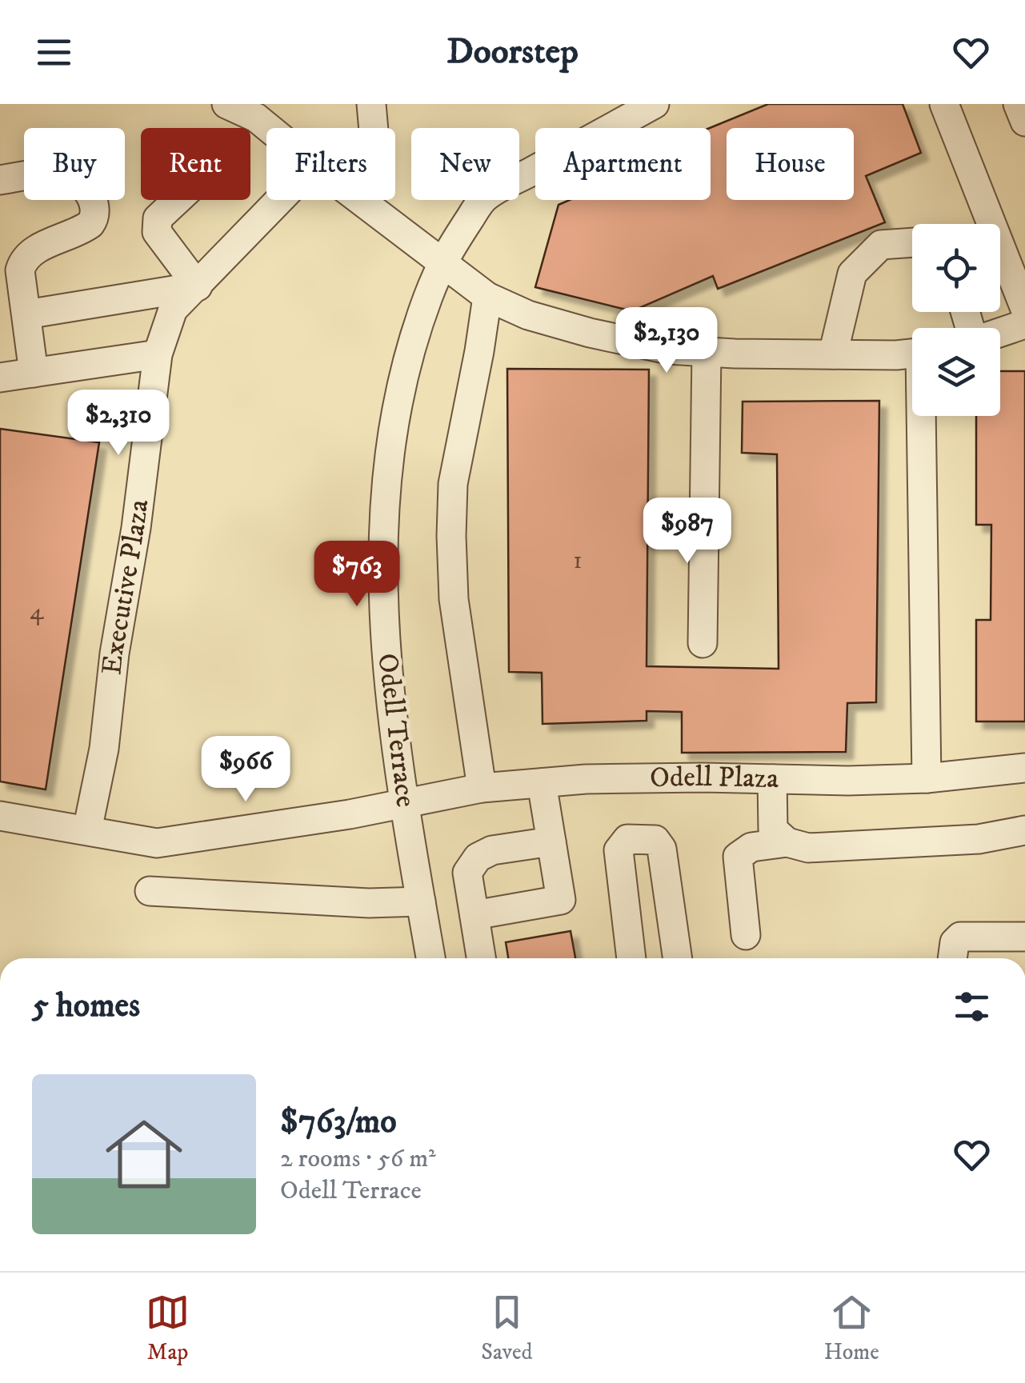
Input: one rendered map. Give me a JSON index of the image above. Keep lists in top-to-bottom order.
{
  "streets": {
    "street": ["Executive Plaza", "Odell Terrace", "Odell Plaza"]
  },
  "crossings": [
    ["Odell Terrace", "Odell Plaza"]
  ],
  "house_numbers": ["1", "4"],
  "page": {
    "header": "Doorstep",
    "chip": [
      "Buy",
      "Rent",
      "Filters",
      "New",
      "Apartment",
      "House"
    ],
    "price": [
      "$2,130",
      "$2,310",
      "$987",
      "$763",
      "$966"
    ],
    "heading": "5 homes",
    "list": [
      {
        "name": "$763/mo",
        "note": "2 rooms · 56 m² · Odell Terrace"
      }
    ],
    "tabs": ["Map", "Saved", "Home"]
  }
}
